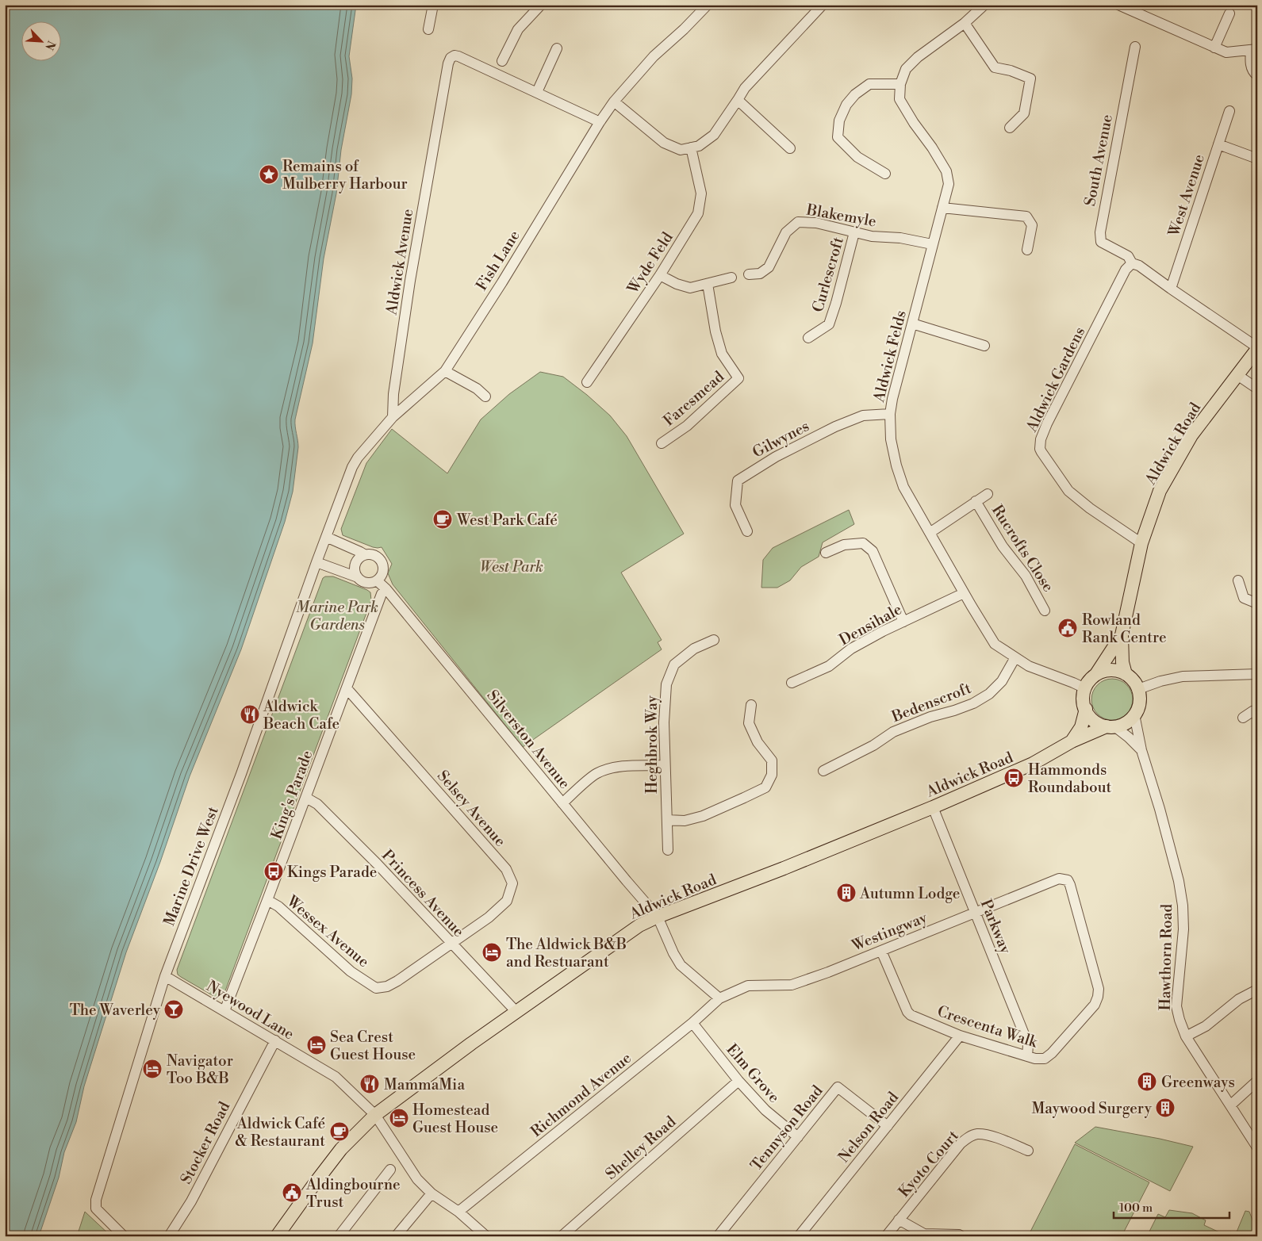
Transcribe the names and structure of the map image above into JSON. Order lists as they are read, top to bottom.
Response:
{
  "streets": {
    "main road": ["Aldwick Road"],
    "street": [
      "South Avenue",
      "West Avenue",
      "Blakemyle",
      "Fish Lane",
      "Aldwick Avenue",
      "Wyde Feld",
      "Curlescroft",
      "Aldwick Felds",
      "Aldwick Gardens",
      "Faresmead",
      "Gilwynes",
      "Rucrofts Close",
      "Densihale",
      "Bedenscroft",
      "Silverston Avenue",
      "Heghbrok Way",
      "King's Parade",
      "Selsey Avenue",
      "Marine Drive West",
      "Princess Avenue",
      "Parkway",
      "Wessex Avenue",
      "Westingway",
      "Hawthorn Road",
      "Nyewood Lane",
      "Crescenta Walk",
      "Elm Grove",
      "Richmond Avenue",
      "Nelson Road",
      "Tennyson Road",
      "Stocker Road",
      "Shelley Road",
      "Kyoto Court"
    ]
  },
  "crossings": [
    ["South Avenue", "Aldwick Gardens"],
    ["Blakemyle", "Curlescroft"],
    ["Blakemyle", "Aldwick Felds"],
    ["Fish Lane", "Aldwick Avenue"],
    ["Fish Lane", "Marine Drive West"],
    ["Aldwick Felds", "Gilwynes"],
    ["Aldwick Felds", "Aldwick Road"],
    ["Aldwick Felds", "Rucrofts Close"],
    ["Aldwick Felds", "Densihale"],
    ["Aldwick Felds", "Bedenscroft"],
    ["Aldwick Felds", "Hawthorn Road"],
    ["Aldwick Gardens", "Aldwick Road"],
    ["Aldwick Road", "Silverston Avenue"],
    ["Aldwick Road", "Princess Avenue"],
    ["Aldwick Road", "Parkway"],
    ["Aldwick Road", "Hawthorn Road"],
    ["Aldwick Road", "Nyewood Lane"],
    ["Silverston Avenue", "King's Parade"],
    ["Silverston Avenue", "Westingway"],
    ["Silverston Avenue", "Richmond Avenue"],
    ["King's Parade", "Selsey Avenue"],
    ["King's Parade", "Princess Avenue"],
    ["King's Parade", "Wessex Avenue"],
    ["King's Parade", "Nyewood Lane"],
    ["Selsey Avenue", "Princess Avenue"],
    ["Selsey Avenue", "Wessex Avenue"],
    ["Marine Drive West", "Nyewood Lane"],
    ["Princess Avenue", "Wessex Avenue"],
    ["Parkway", "Westingway"],
    ["Parkway", "Crescenta Walk"],
    ["Westingway", "Crescenta Walk"],
    ["Westingway", "Richmond Avenue"],
    ["Nyewood Lane", "Richmond Avenue"],
    ["Nyewood Lane", "Stocker Road"],
    ["Crescenta Walk", "Nelson Road"],
    ["Elm Grove", "Richmond Avenue"],
    ["Elm Grove", "Tennyson Road"],
    ["Elm Grove", "Shelley Road"],
    ["Nelson Road", "Tennyson Road"]
  ],
  "parks": ["West Park", "Marine Park Gardens"],
  "places": {
    "place": ["Remains of Mulberry Harbour"],
    "cafe": ["West Park Café", "Aldwick Café & Restaurant"],
    "public building": ["Rowland Rank Centre", "Aldingbourne Trust"],
    "restaurant": ["Aldwick Beach Cafe", "MammaMia"],
    "bus stop": ["Hammonds Roundabout", "Kings Parade"],
    "building": ["Autumn Lodge", "Greenways", "Maywood Surgery"],
    "hotel": [
      "The Aldwick B&B and Restuarant",
      "Sea Crest Guest House",
      "Navigator Too B&B",
      "Homestead Guest House"
    ],
    "bar": ["The Waverley"]
  },
  "scale_bar": "100 m",
  "north": "bottom right"
}
